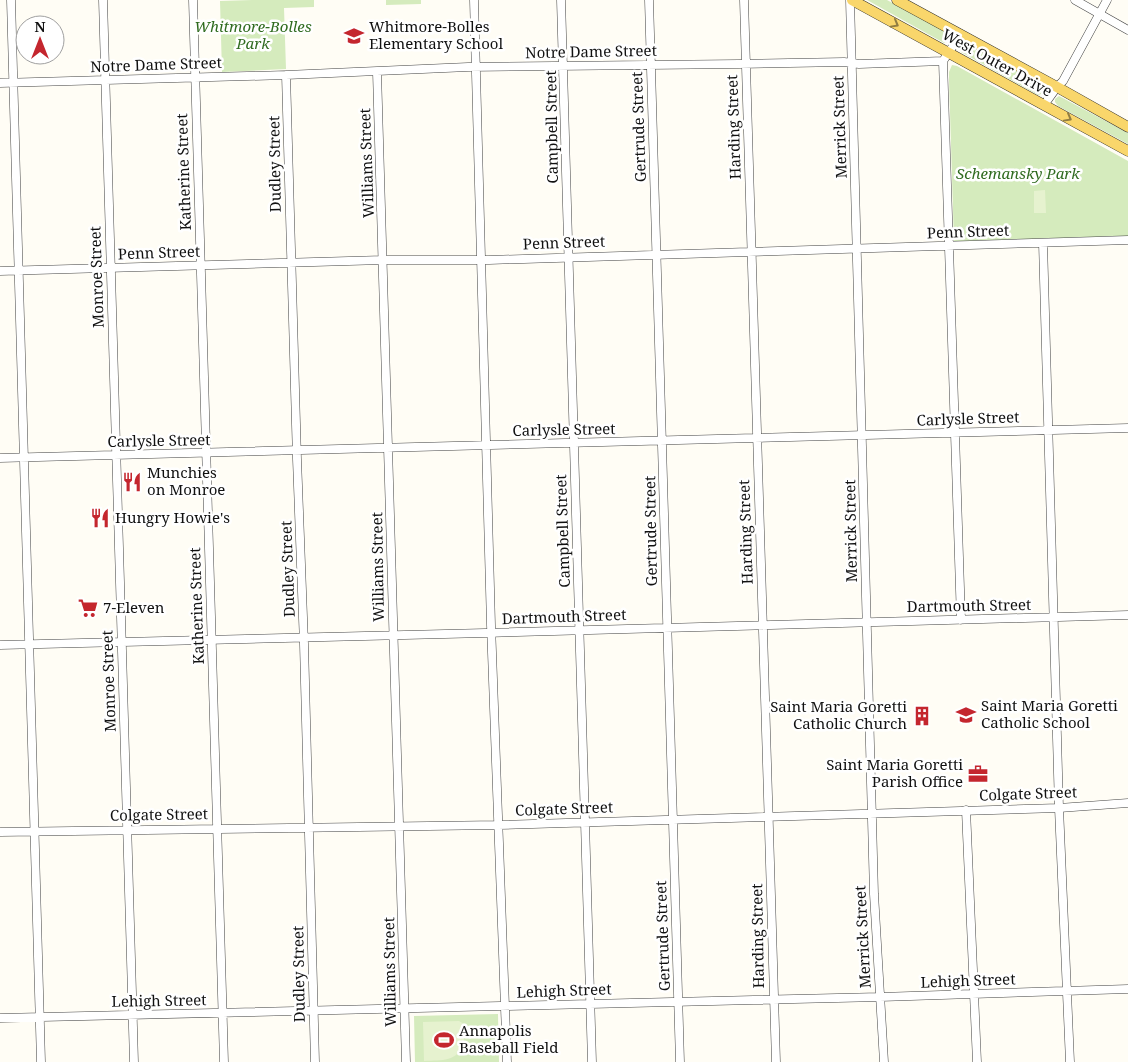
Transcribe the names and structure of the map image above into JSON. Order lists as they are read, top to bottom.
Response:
{
  "streets": {
    "main road": ["West Outer Drive"],
    "street": [
      "Notre Dame Street",
      "Campbell Street",
      "Gertrude Street",
      "Harding Street",
      "Merrick Street",
      "Williams Street",
      "Dudley Street",
      "Katherine Street",
      "Penn Street",
      "Monroe Street",
      "Carlysle Street",
      "Dartmouth Street",
      "Colgate Street",
      "Lehigh Street"
    ]
  },
  "crossings": [
    ["Notre Dame Street", "West Outer Drive"],
    ["Notre Dame Street", "Campbell Street"],
    ["Notre Dame Street", "Gertrude Street"],
    ["Notre Dame Street", "Harding Street"],
    ["Notre Dame Street", "Merrick Street"],
    ["Notre Dame Street", "Williams Street"],
    ["Notre Dame Street", "Dudley Street"],
    ["Notre Dame Street", "Katherine Street"],
    ["Notre Dame Street", "Monroe Street"],
    ["West Outer Drive", "Merrick Street"],
    ["Campbell Street", "Penn Street"],
    ["Campbell Street", "Carlysle Street"],
    ["Campbell Street", "Dartmouth Street"],
    ["Campbell Street", "Colgate Street"],
    ["Campbell Street", "Lehigh Street"],
    ["Gertrude Street", "Penn Street"],
    ["Gertrude Street", "Carlysle Street"],
    ["Gertrude Street", "Dartmouth Street"],
    ["Gertrude Street", "Colgate Street"],
    ["Gertrude Street", "Lehigh Street"],
    ["Harding Street", "Penn Street"],
    ["Harding Street", "Carlysle Street"],
    ["Harding Street", "Dartmouth Street"],
    ["Harding Street", "Colgate Street"],
    ["Harding Street", "Lehigh Street"],
    ["Merrick Street", "Penn Street"],
    ["Merrick Street", "Carlysle Street"],
    ["Merrick Street", "Dartmouth Street"],
    ["Merrick Street", "Colgate Street"],
    ["Merrick Street", "Lehigh Street"],
    ["Williams Street", "Penn Street"],
    ["Williams Street", "Carlysle Street"],
    ["Williams Street", "Dartmouth Street"],
    ["Williams Street", "Colgate Street"],
    ["Williams Street", "Lehigh Street"],
    ["Dudley Street", "Penn Street"],
    ["Dudley Street", "Carlysle Street"],
    ["Dudley Street", "Dartmouth Street"],
    ["Dudley Street", "Colgate Street"],
    ["Dudley Street", "Lehigh Street"],
    ["Katherine Street", "Penn Street"],
    ["Katherine Street", "Carlysle Street"],
    ["Katherine Street", "Dartmouth Street"],
    ["Katherine Street", "Colgate Street"],
    ["Katherine Street", "Lehigh Street"],
    ["Penn Street", "Monroe Street"],
    ["Monroe Street", "Carlysle Street"],
    ["Monroe Street", "Dartmouth Street"],
    ["Monroe Street", "Colgate Street"],
    ["Monroe Street", "Lehigh Street"]
  ],
  "parks": ["Whitmore-Bolles Park", "Schemansky Park"],
  "places": {
    "school or university": ["Whitmore-Bolles Elementary School", "Saint Maria Goretti Catholic School"],
    "restaurant": ["Munchies on Monroe", "Hungry Howie's"],
    "supermarket": ["7-Eleven"],
    "building": ["Saint Maria Goretti Catholic Church"],
    "office": ["Saint Maria Goretti Parish Office"],
    "sports": ["Annapolis Baseball Field"]
  },
  "north": "top"
}
